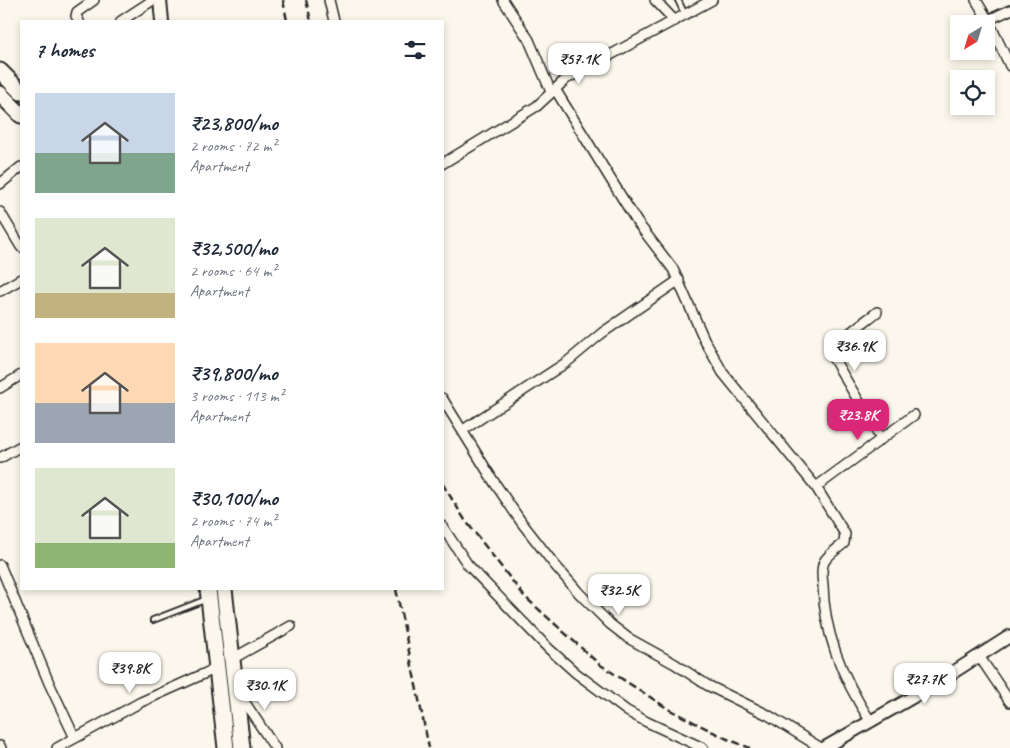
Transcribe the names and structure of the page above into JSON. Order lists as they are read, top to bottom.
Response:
{
  "north": "bottom left",
  "page": {
    "heading": "7 homes",
    "price": [
      "₹57.1K",
      "₹36.9K",
      "₹23.8K",
      "₹32.5K",
      "₹39.8K",
      "₹27.7K",
      "₹30.1K"
    ],
    "list": [
      {
        "name": "₹23,800/mo",
        "note": "2 rooms · 72 m² · Apartment"
      },
      {
        "name": "₹32,500/mo",
        "note": "2 rooms · 64 m² · Apartment"
      },
      {
        "name": "₹39,800/mo",
        "note": "3 rooms · 113 m² · Apartment"
      },
      {
        "name": "₹30,100/mo",
        "note": "2 rooms · 74 m² · Apartment"
      }
    ]
  }
}
